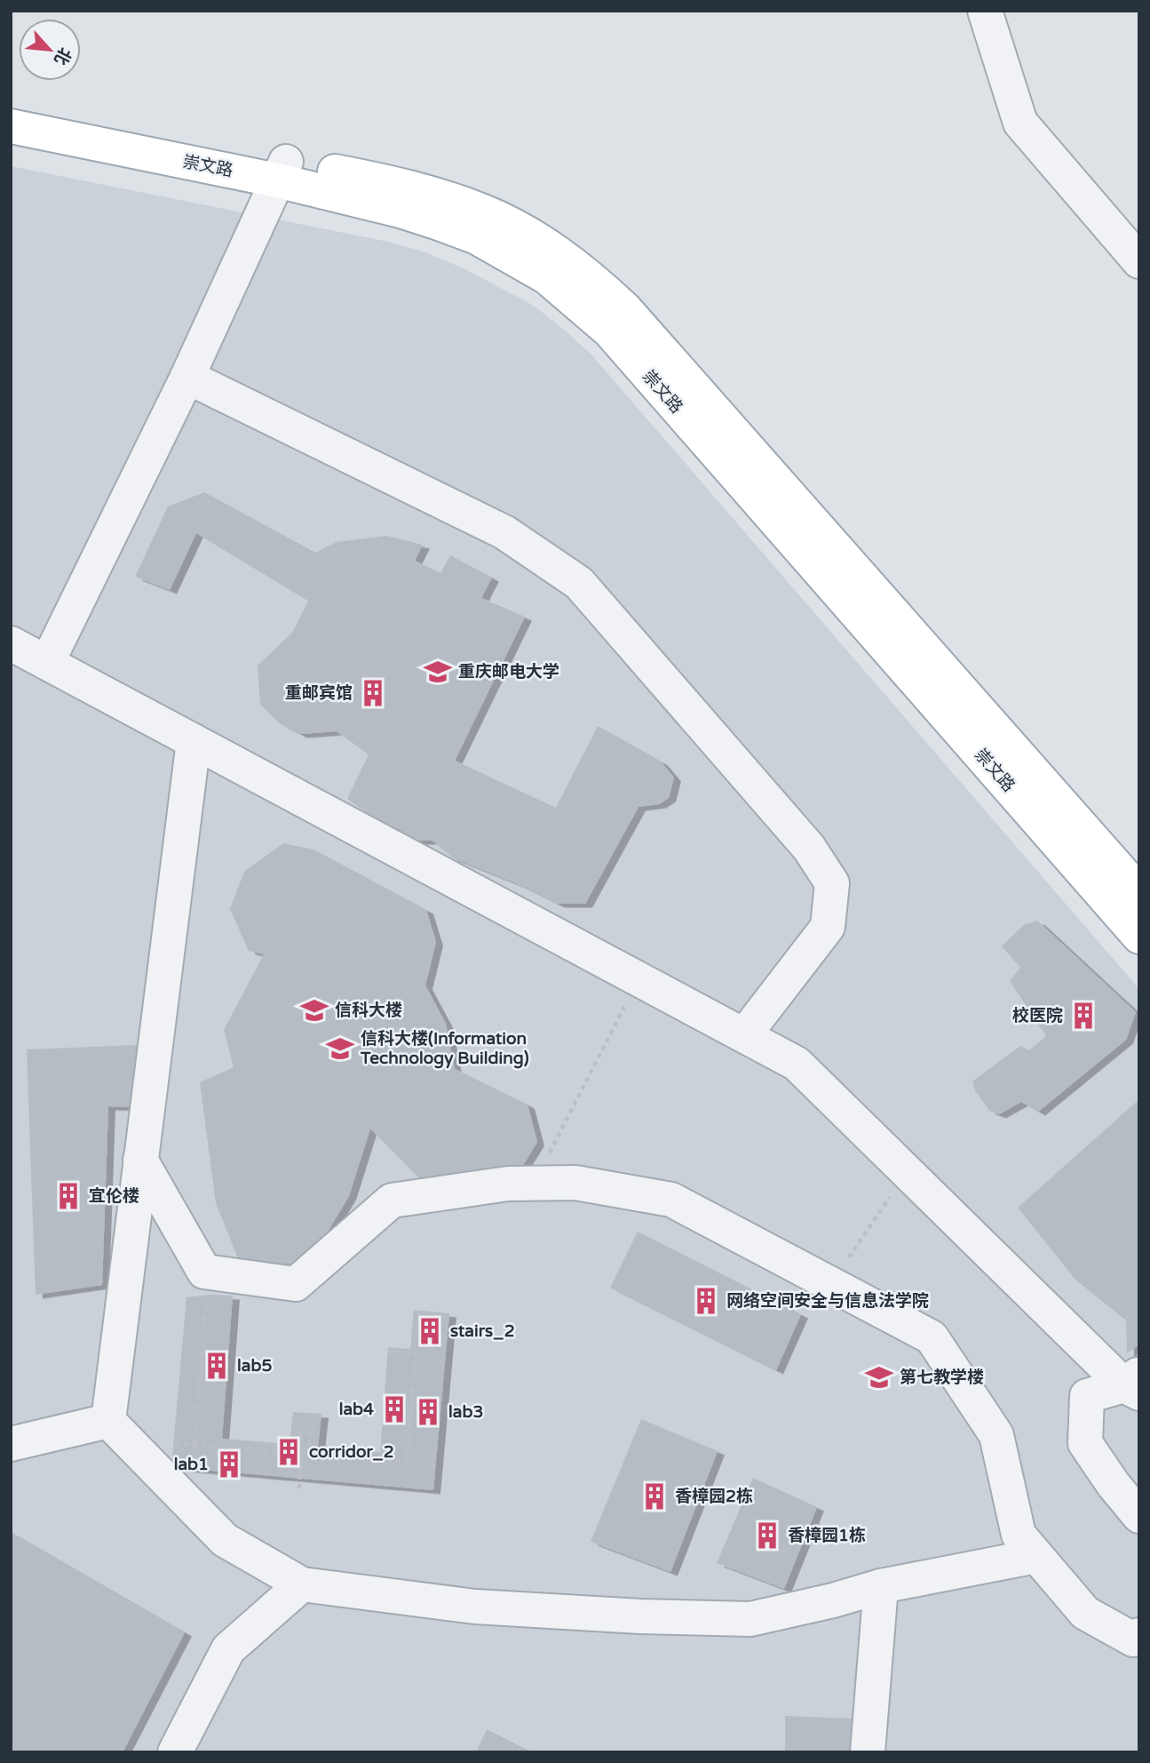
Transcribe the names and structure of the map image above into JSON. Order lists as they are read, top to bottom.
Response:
{
  "streets": {
    "main road": ["崇文路"]
  },
  "places": {
    "school or university": [
      "重庆邮电大学",
      "信科大楼",
      "信科大楼(Information Technology Building)",
      "第七教学楼"
    ],
    "building": [
      "重邮宾馆",
      "校医院",
      "宜伦楼",
      "网络空间安全与信息法学院",
      "stairs_2",
      "lab5",
      "lab4",
      "lab3",
      "corridor_2",
      "lab1",
      "香樟园2栋",
      "香樟园1栋"
    ]
  },
  "north": "bottom right"
}
